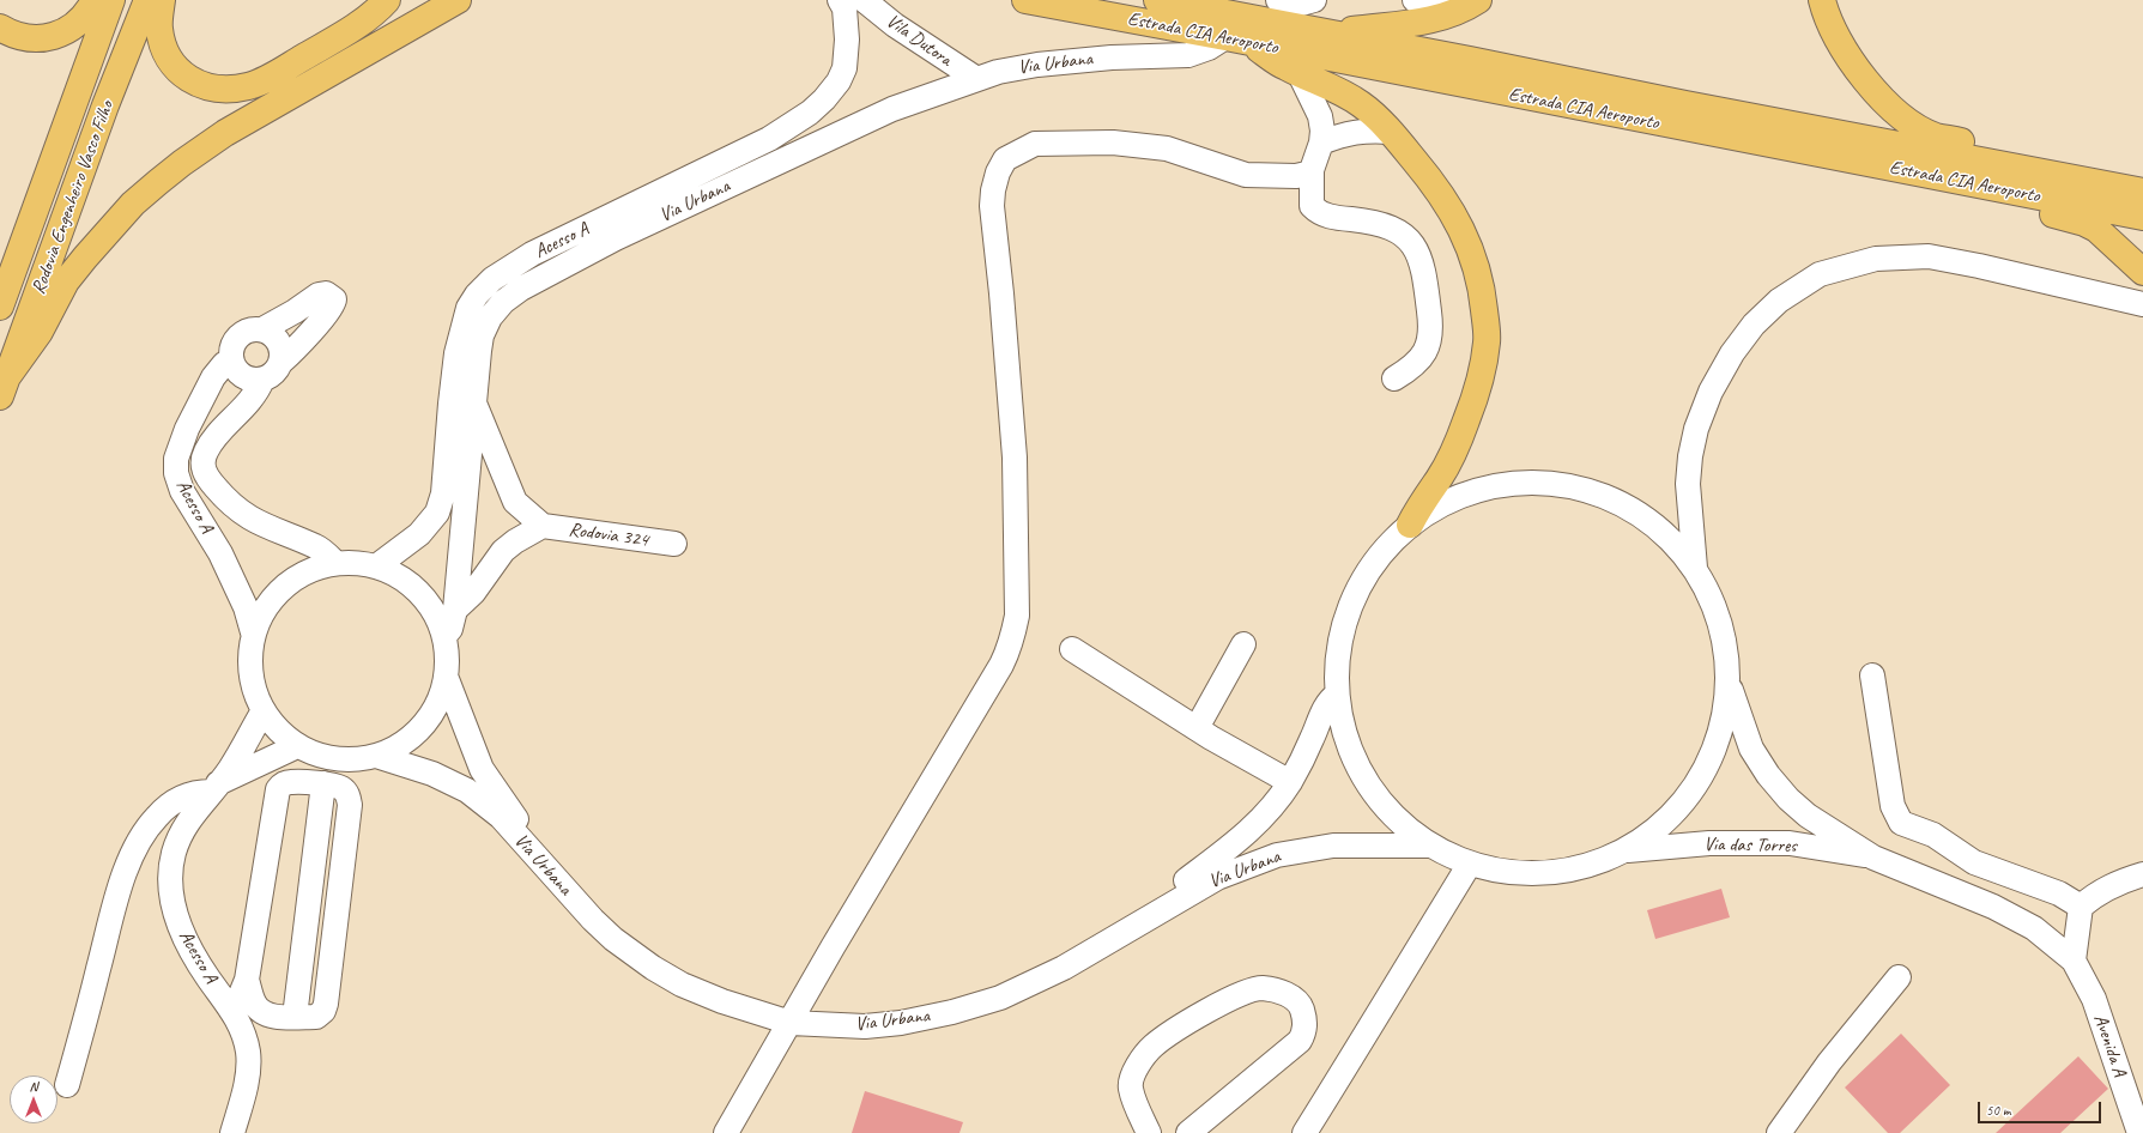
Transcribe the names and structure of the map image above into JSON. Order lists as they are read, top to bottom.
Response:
{
  "streets": {
    "highway": ["Estrada CIA Aeroporto", "Rodovia Engenheiro Vasco Filho"],
    "street": [
      "Vila Dutora",
      "Via Urbana",
      "Acesso A",
      "Rodovia 324",
      "Via das Torres",
      "Avenida A"
    ]
  },
  "crossings": [
    ["Estrada CIA Aeroporto", "Via Urbana"],
    ["Vila Dutora", "Via Urbana"],
    ["Via das Torres", "Avenida A"]
  ],
  "scale_bar": "50 m",
  "north": "top"
}
